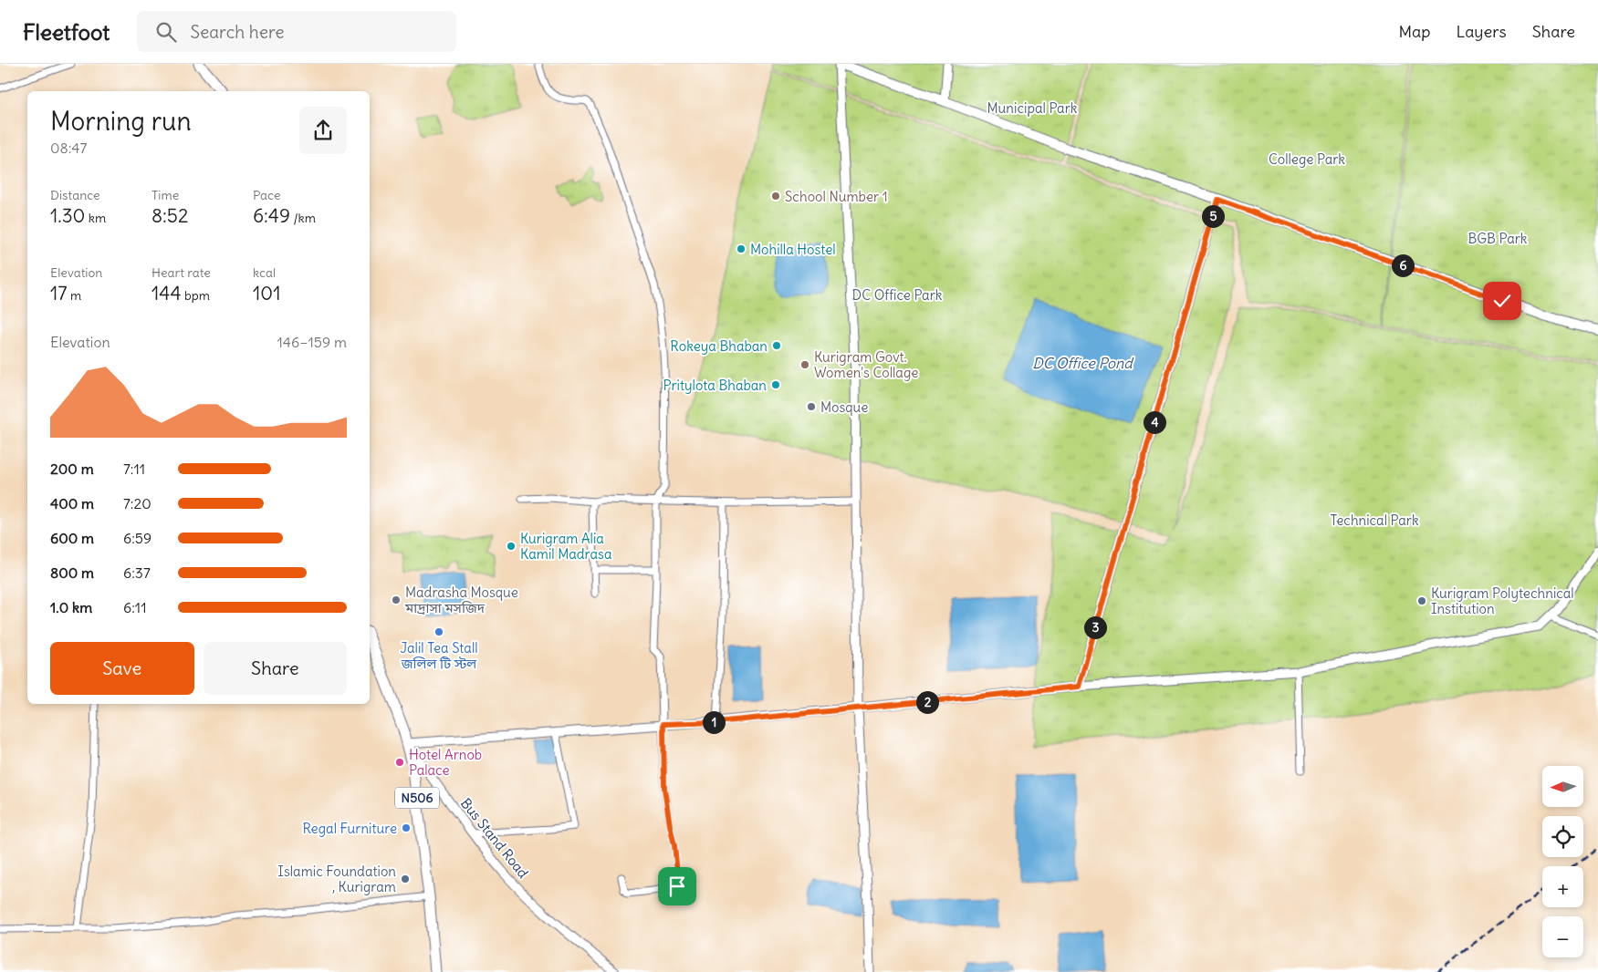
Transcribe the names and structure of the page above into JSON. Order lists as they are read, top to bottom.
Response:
{
  "streets": {
    "highway": ["N506"],
    "street": ["Bus Stand Road"]
  },
  "crossings": [
    ["N506", "Bus Stand Road"]
  ],
  "water": ["DC Office Pond"],
  "parks": [
    "Municipal Park",
    "College Park",
    "BGB Park",
    "DC Office Park",
    "Technical Park"
  ],
  "places": [
    "School Number 1",
    "Mohilla Hostel",
    "Rokeya Bhaban",
    "Kurigram Govt. Women's Collage",
    "Pritylota Bhaban",
    "Mosque",
    "Kurigram Alia Kamil Madrasa",
    "Madrasha Mosque মাদ্রাসা মসজিদ",
    "Kurigram Polytechnical Institution",
    "Jalil Tea Stall জলিল টি স্টল",
    "Hotel Arnob Palace",
    "Regal Furniture",
    "Islamic Foundation , Kurigram"
  ],
  "north": "left",
  "page": {
    "header": "Fleetfoot",
    "search": "Search here",
    "nav": ["Map", "Layers", "Share"],
    "heading": ["Morning run", "08:47"],
    "stats": [
      ["Distance", "1.30 km"],
      ["Time", "8:52"],
      ["Pace", "6:49 /km"],
      ["Elevation", "17 m"],
      ["Heart rate", "144 bpm"],
      ["kcal", "101"]
    ],
    "pins": [
      "5",
      "6",
      "4",
      "3",
      "2",
      "1"
    ],
    "chart": ["Elevation", "146–159 m"],
    "list": [
      {
        "name": "200 m",
        "note": "7:11"
      },
      {
        "name": "400 m",
        "note": "7:20"
      },
      {
        "name": "600 m",
        "note": "6:59"
      },
      {
        "name": "800 m",
        "note": "6:37"
      },
      {
        "name": "1.0 km",
        "note": "6:11"
      }
    ],
    "buttons": ["Save", "Share"],
    "map_buttons": ["+", "−"]
  }
}
